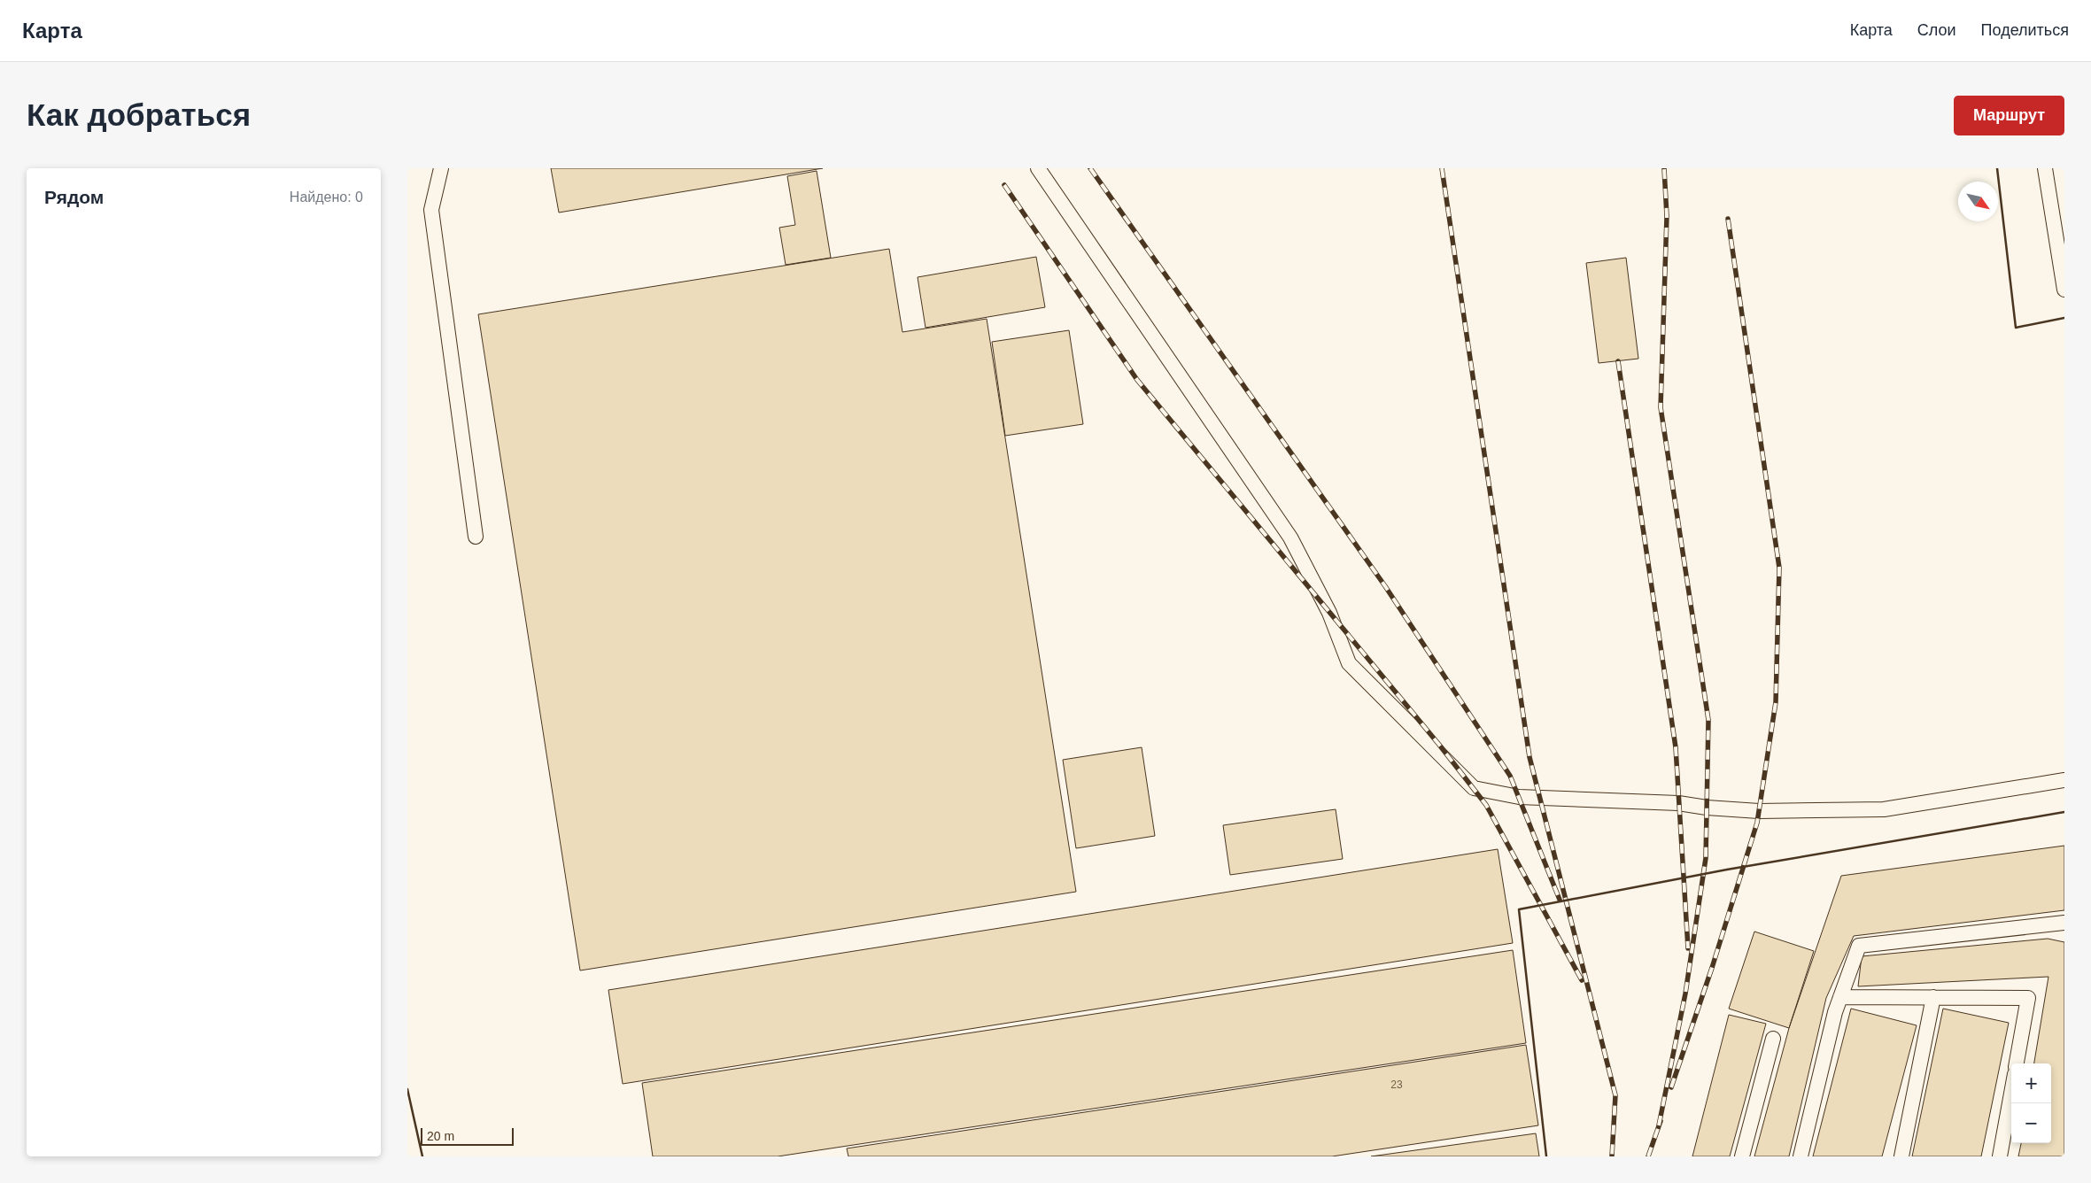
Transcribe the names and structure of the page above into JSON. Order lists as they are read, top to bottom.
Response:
{
  "house_numbers": ["23"],
  "scale_bar": "20 m",
  "north": "bottom right",
  "page": {
    "header": "Карта",
    "nav": ["Карта", "Слои", "Поделиться"],
    "buttons": "Маршрут",
    "title": "Как добраться",
    "heading": ["Рядом", "Найдено: 0"],
    "map_buttons": ["+", "−"],
    "scale": "20 m"
  }
}
